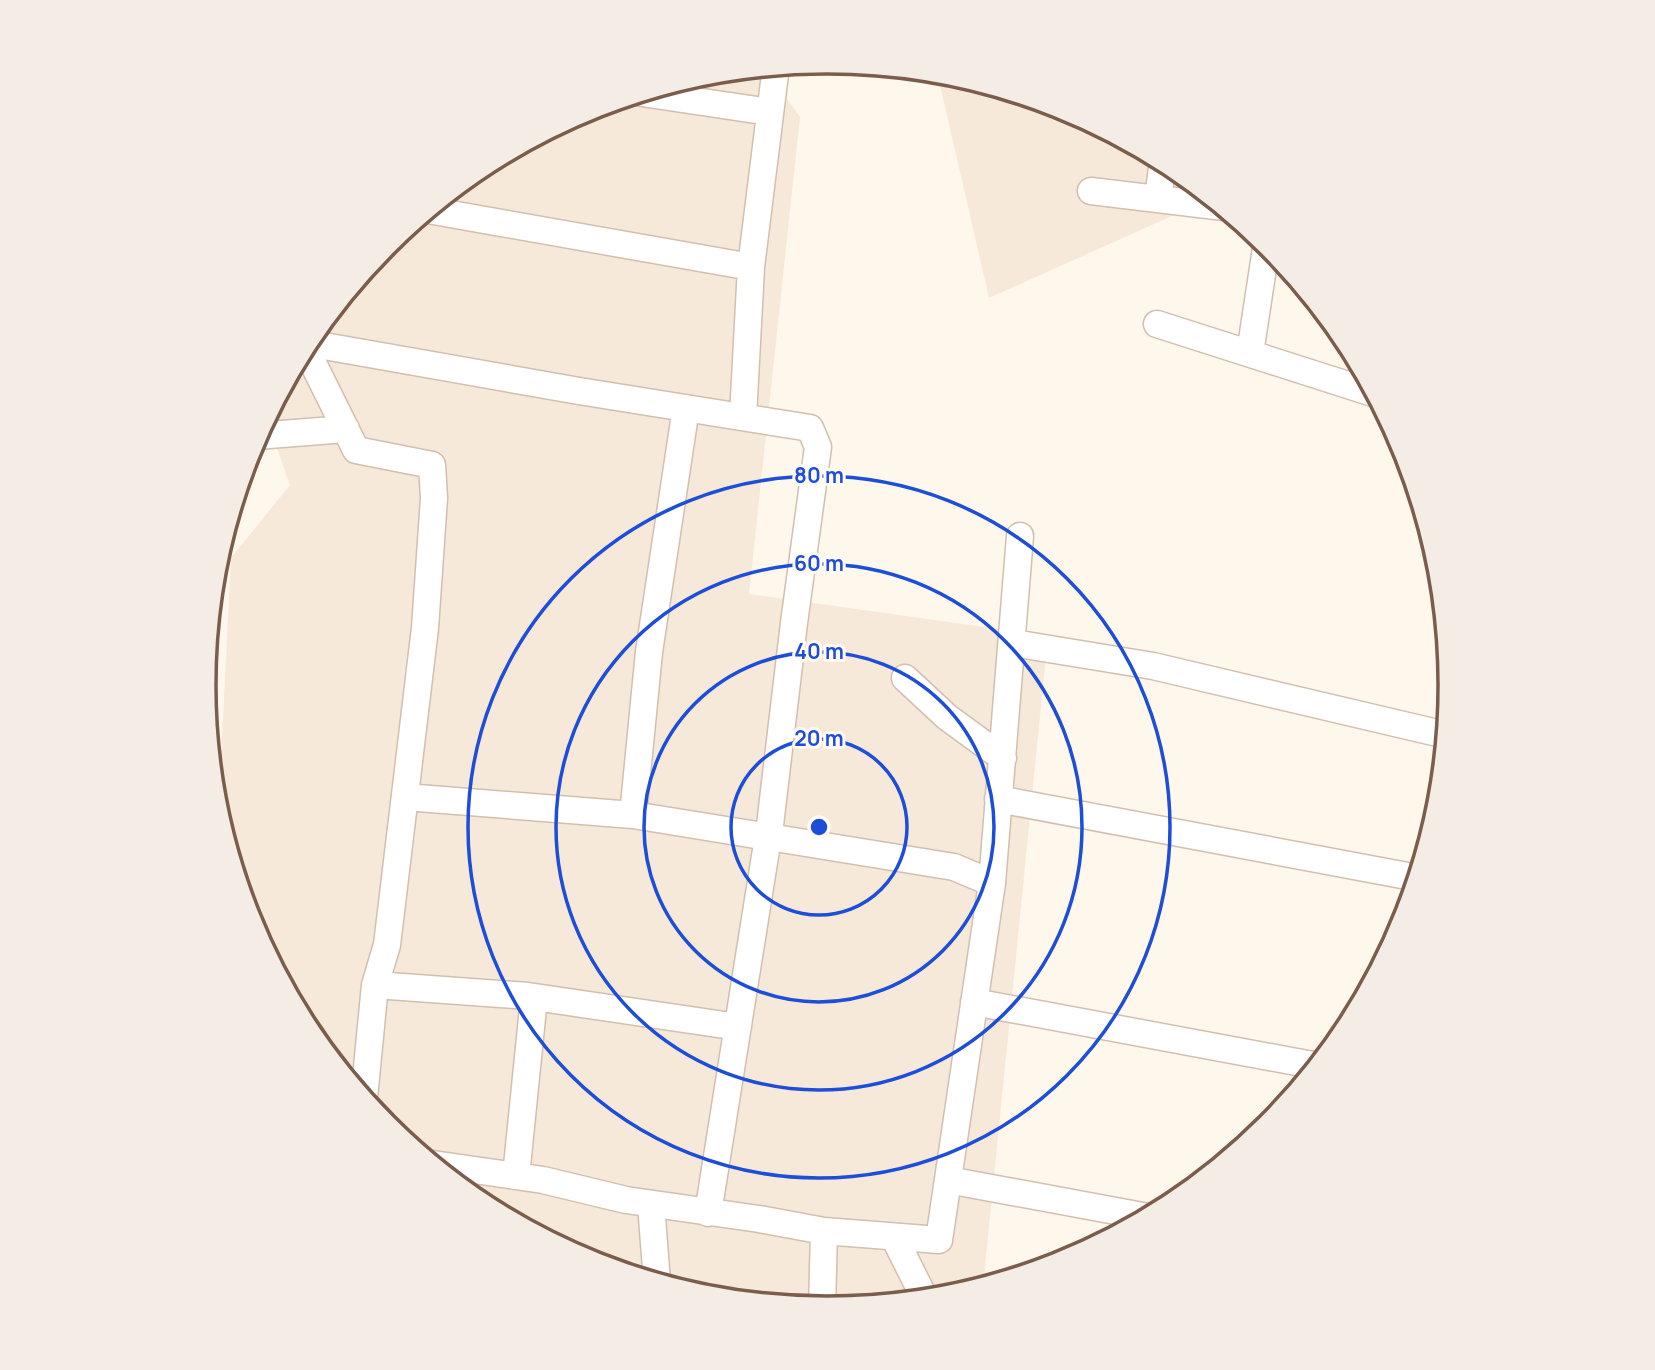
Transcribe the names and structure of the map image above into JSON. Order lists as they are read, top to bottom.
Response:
{
  "rings": [
    "80 m",
    "60 m",
    "40 m",
    "20 m"
  ]
}
